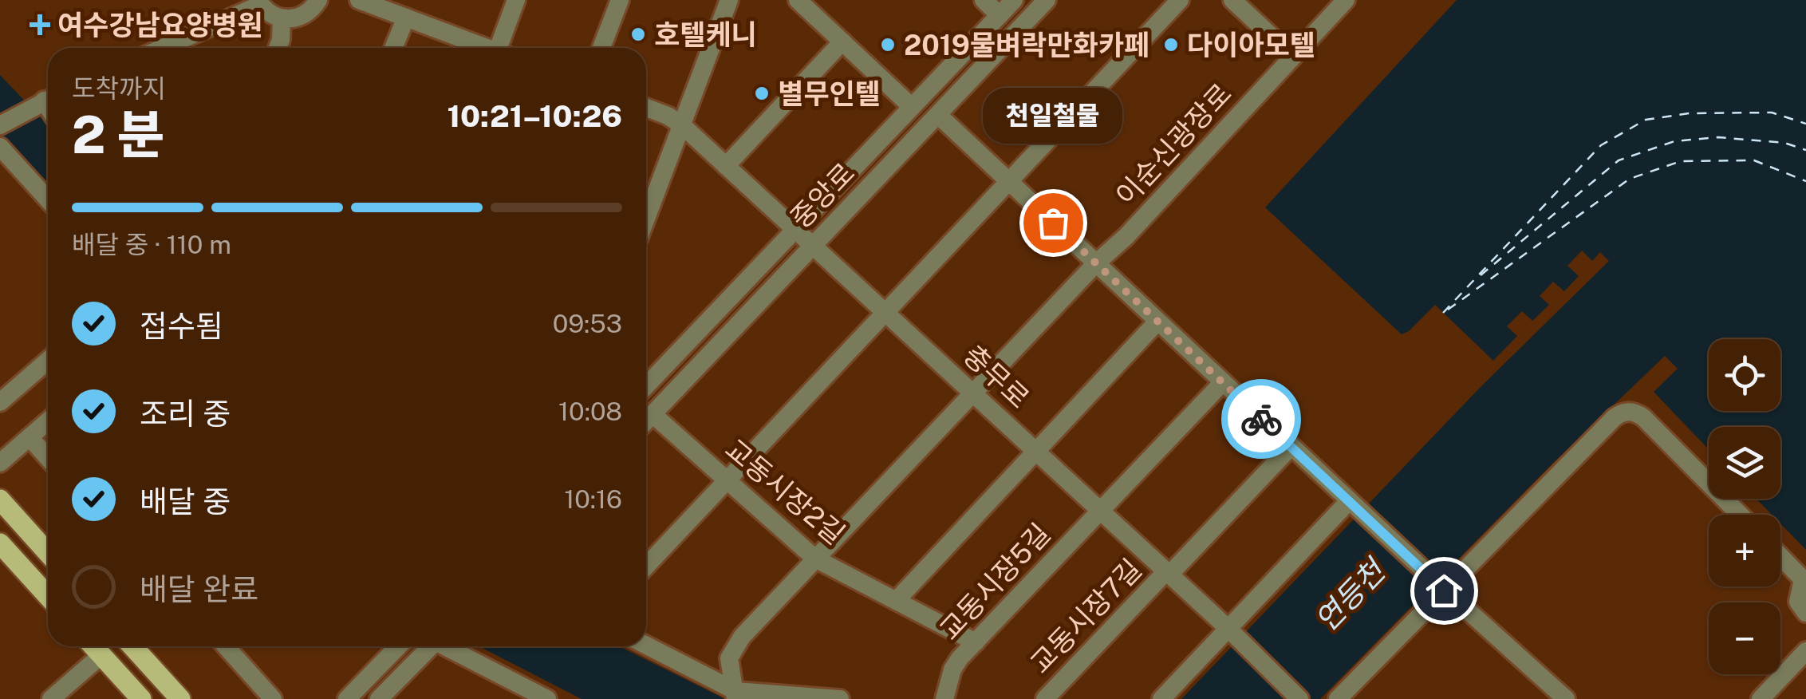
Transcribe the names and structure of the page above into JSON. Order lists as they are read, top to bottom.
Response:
{
  "streets": {
    "street": [
      "이순신광장로",
      "중앙로",
      "충무로",
      "교동시장2길",
      "교동시장5길",
      "교동시장7길"
    ]
  },
  "crossings": [
    ["이순신광장로", "충무로"],
    ["이순신광장로", "교동시장2길"],
    ["중앙로", "충무로"],
    ["중앙로", "교동시장2길"],
    ["충무로", "교동시장5길"],
    ["충무로", "교동시장7길"],
    ["교동시장2길", "교동시장5길"]
  ],
  "water": ["연등천"],
  "places": {
    "health": ["여수강남요양병원"],
    "other": [
      "호텔케니",
      "2019물벼락만화카페",
      "다이아모텔",
      "별무인텔",
      "천일철물"
    ]
  },
  "page": {
    "heading": ["2 분", "도착까지", "10:21–10:26"],
    "bubble": "천일철물",
    "bar": "배달 중 · 110 m",
    "list": [
      ["접수됨", "09:53"],
      ["조리 중", "10:08"],
      ["배달 중", "10:16"],
      "배달 완료"
    ],
    "map_buttons": ["+", "−"]
  }
}
